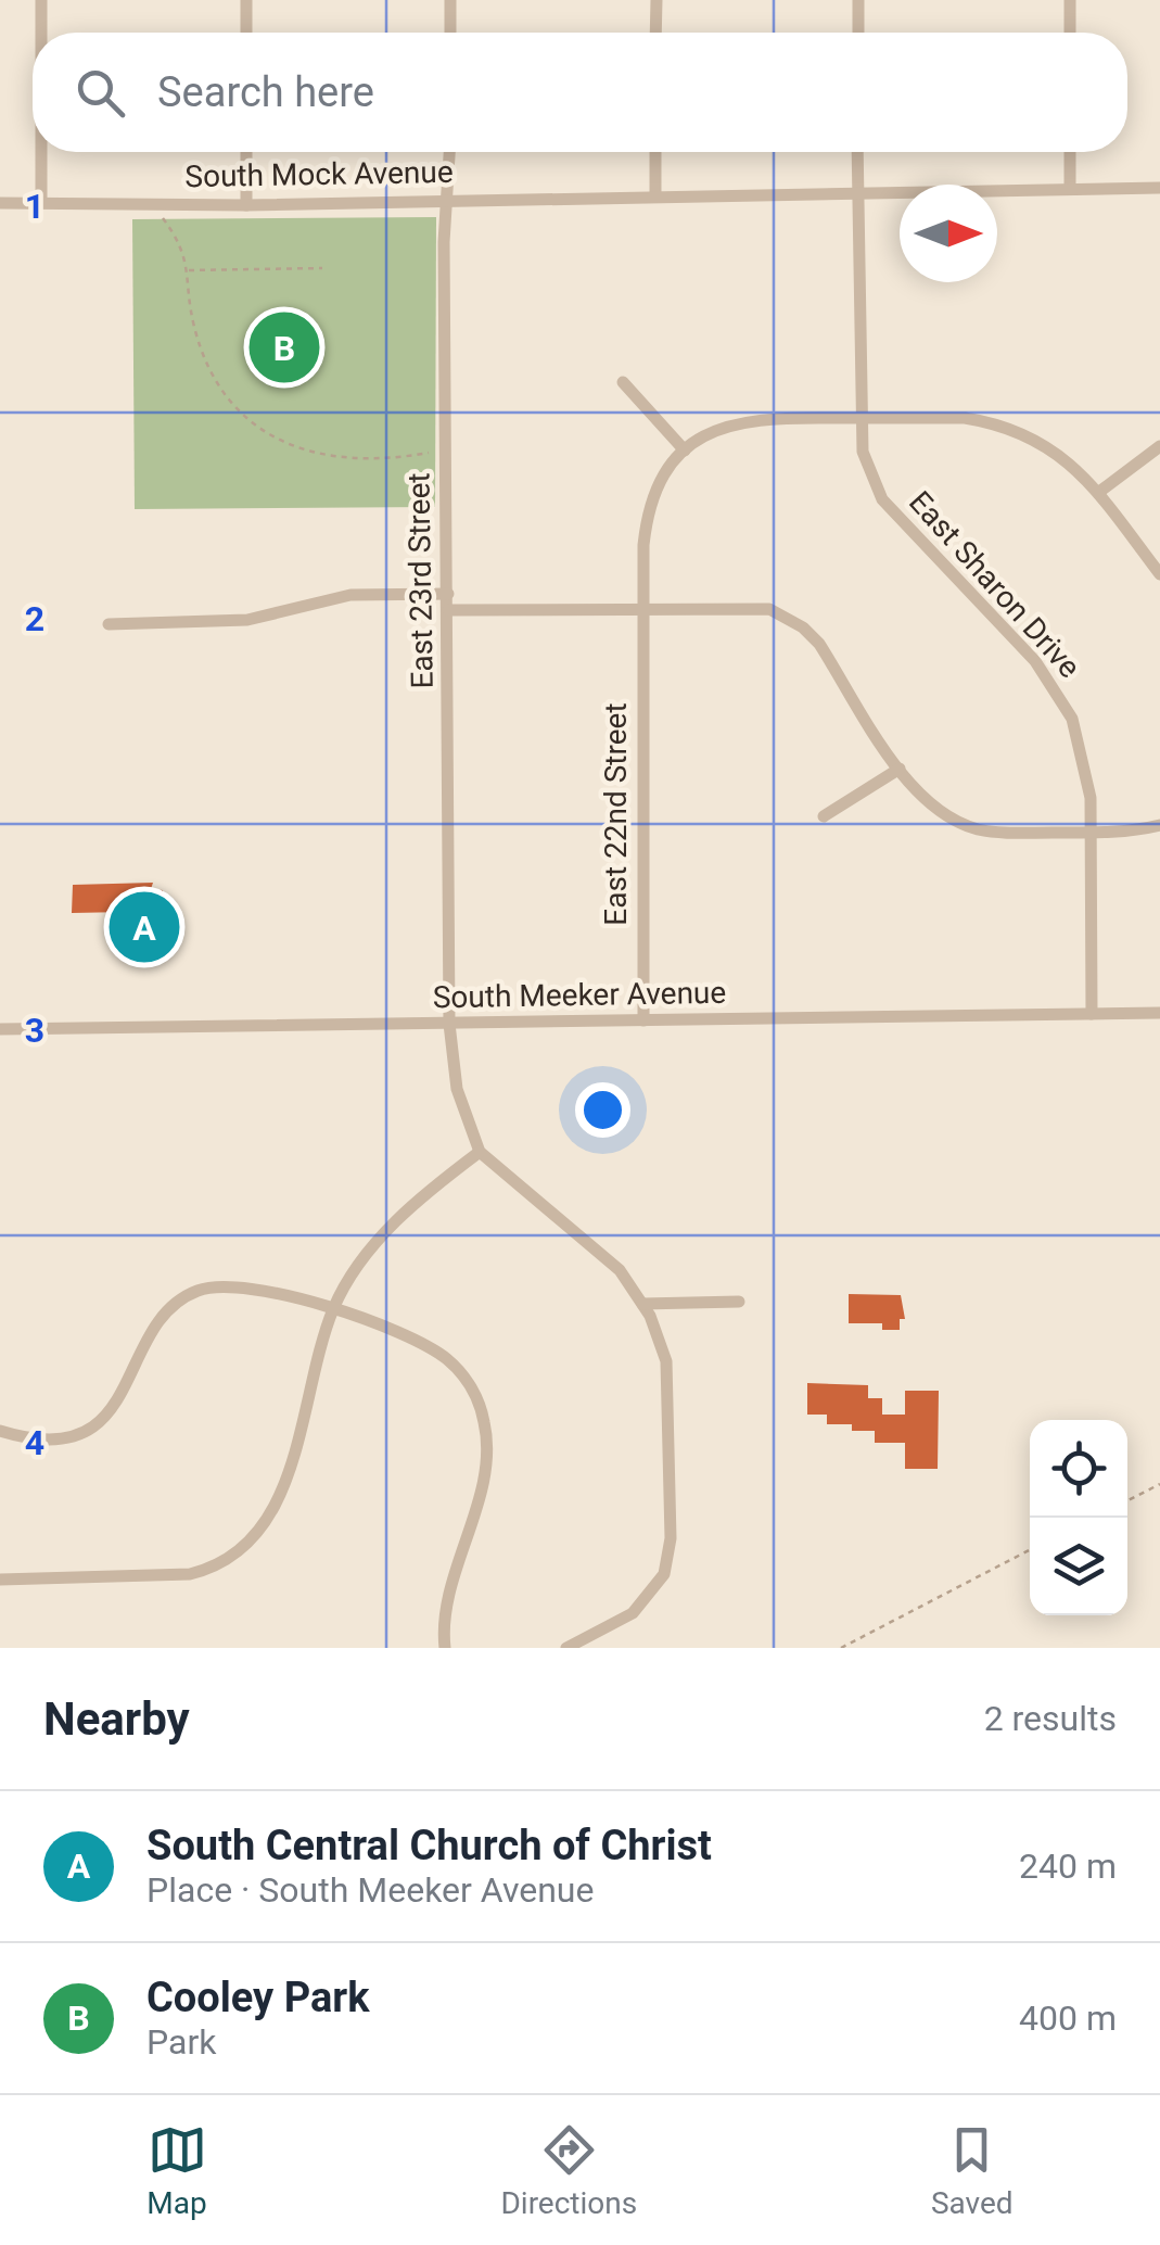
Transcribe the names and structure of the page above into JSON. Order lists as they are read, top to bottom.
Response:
{
  "streets": {
    "street": [
      "South Mock Avenue",
      "East 23rd Street",
      "East Sharon Drive",
      "East 22nd Street",
      "South Meeker Avenue"
    ]
  },
  "crossings": [
    ["South Mock Avenue", "East 23rd Street"],
    ["South Mock Avenue", "East Sharon Drive"],
    ["East 23rd Street", "South Meeker Avenue"],
    ["East Sharon Drive", "South Meeker Avenue"],
    ["East 22nd Street", "South Meeker Avenue"]
  ],
  "north": "right",
  "page": {
    "search": "Search here",
    "pins": ["B", "A"],
    "heading": ["Nearby", "2 results"],
    "list": [
      {
        "mark": "A",
        "name": "South Central Church of Christ",
        "note": "Place · South Meeker Avenue",
        "value": "240 m"
      },
      {
        "mark": "B",
        "name": "Cooley Park",
        "note": "Park",
        "value": "400 m"
      }
    ],
    "nav": ["Map", "Directions", "Saved"]
  },
  "grid": {
    "rows": [
      "1",
      "2",
      "3",
      "4"
    ]
  }
}
